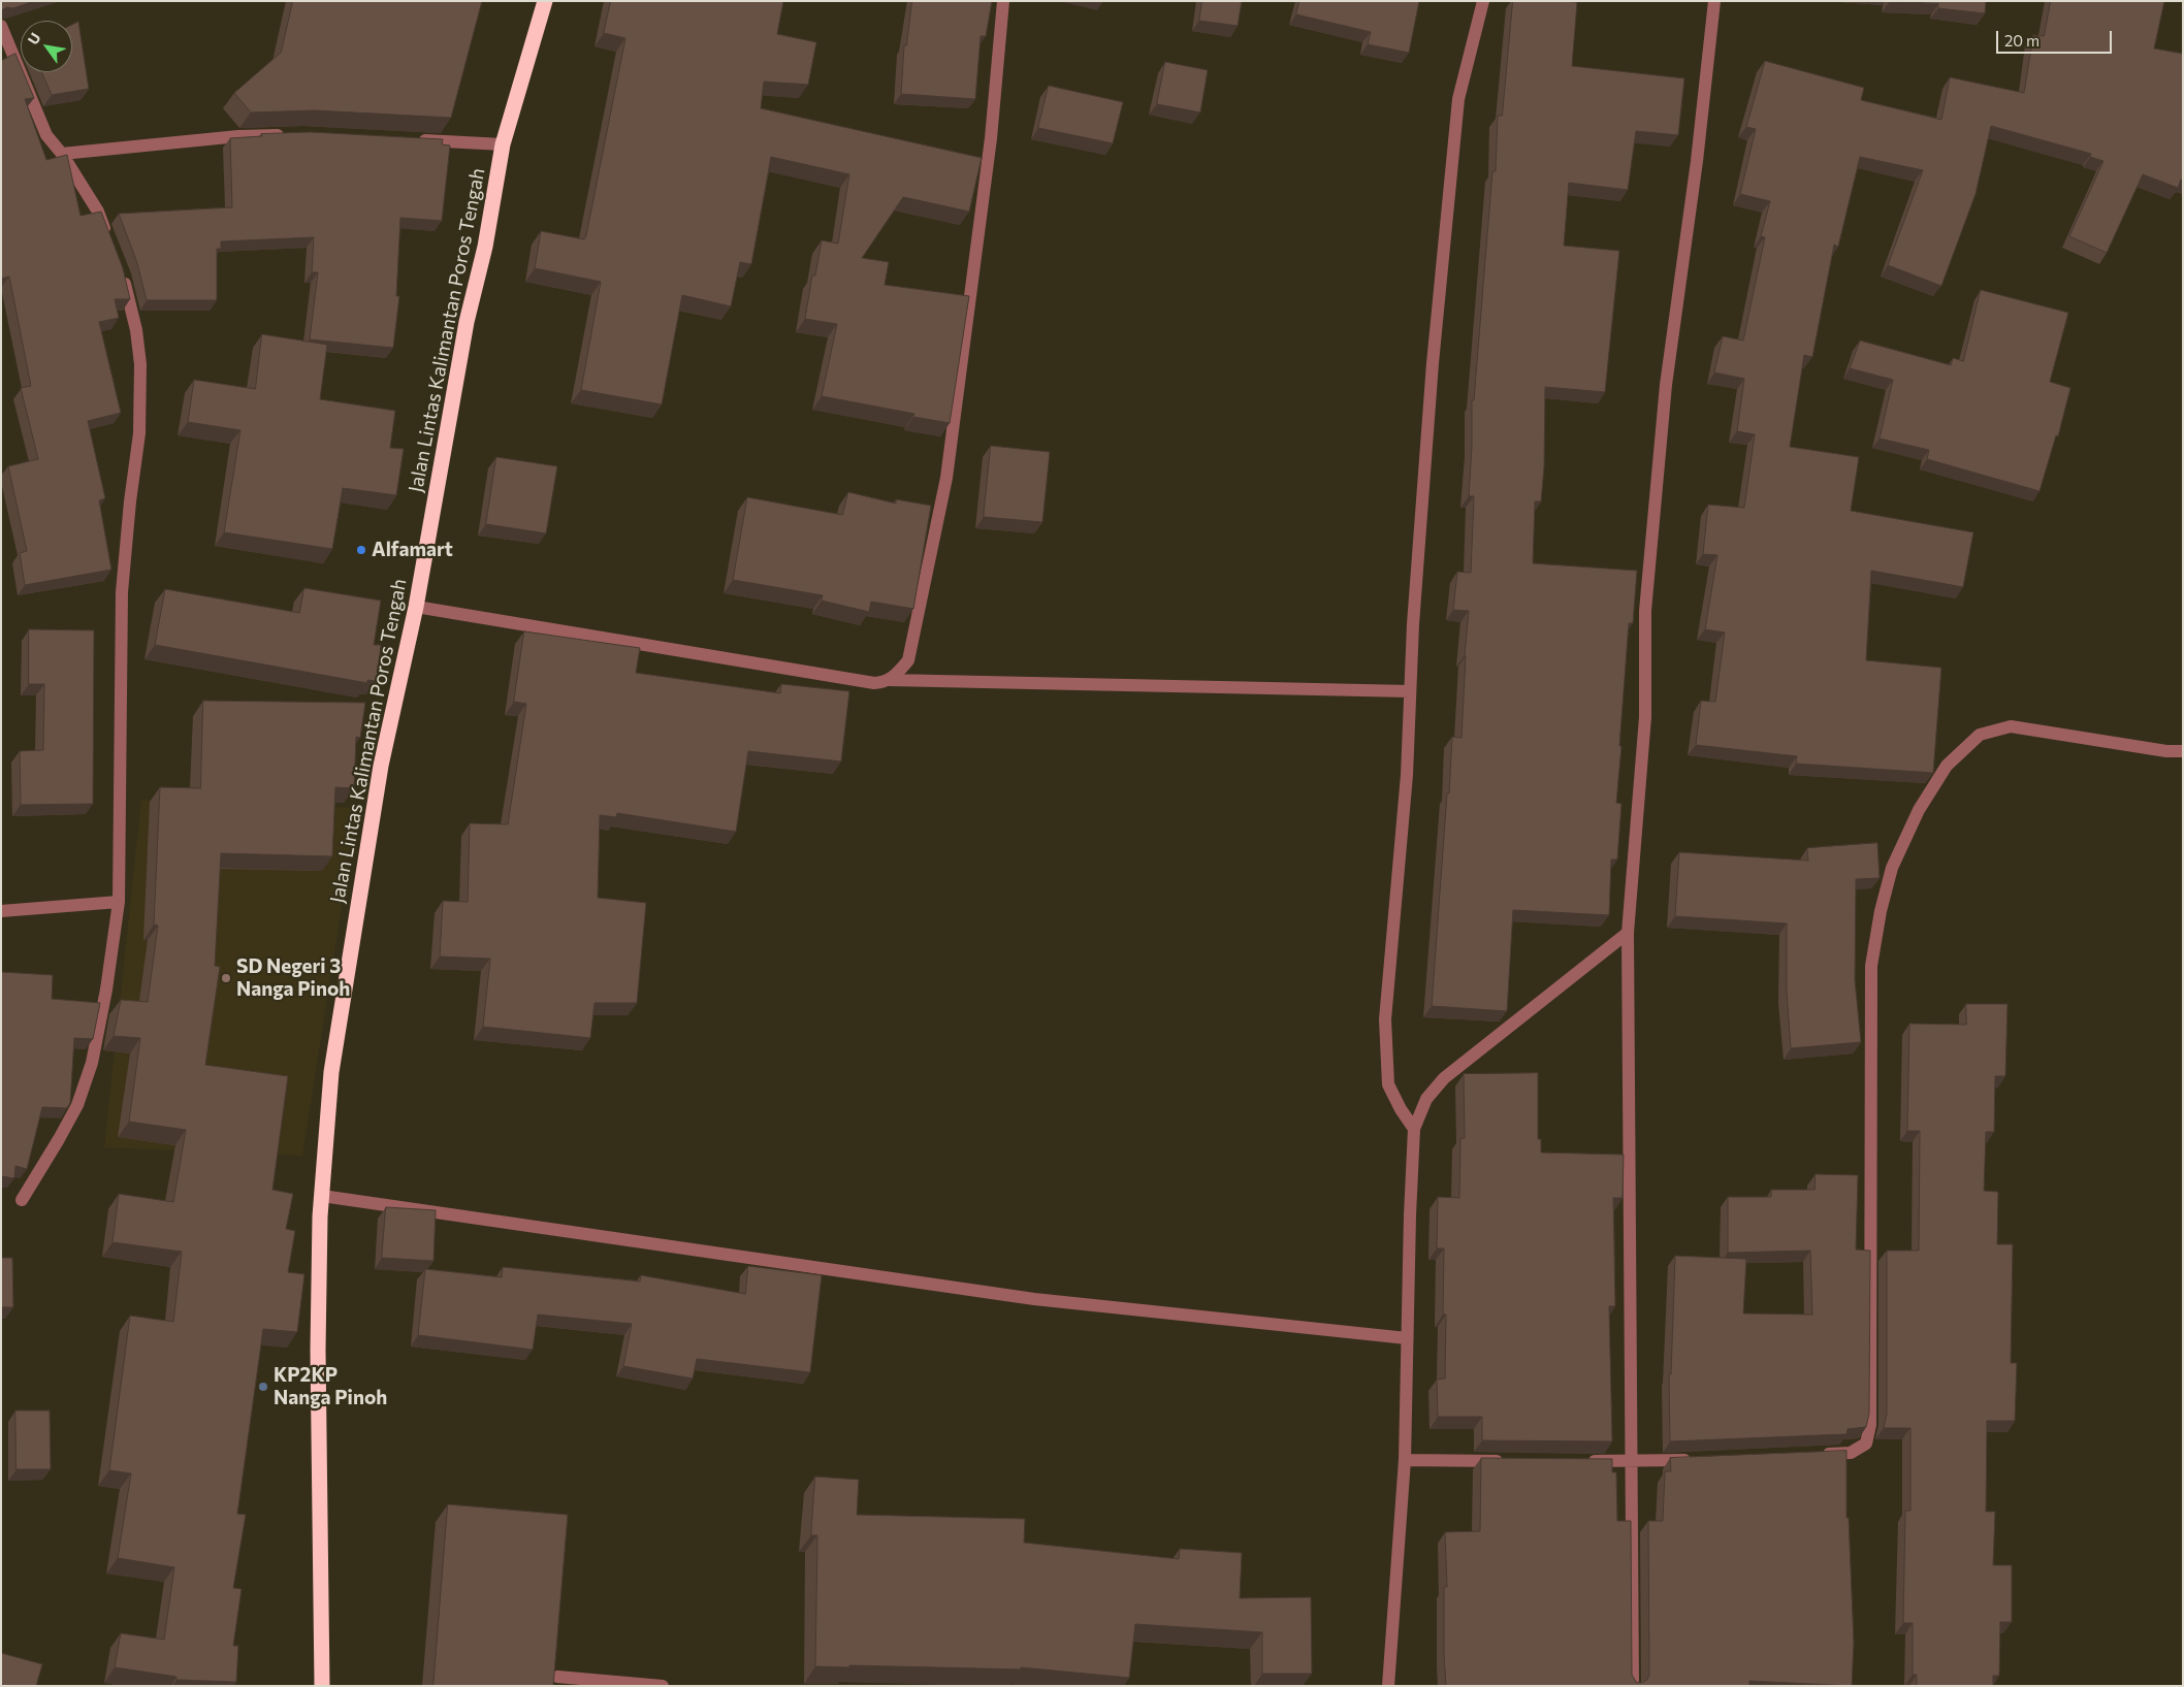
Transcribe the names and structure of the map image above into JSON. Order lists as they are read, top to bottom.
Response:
{
  "streets": {
    "highway": ["Jalan Lintas Kalimantan Poros Tengah"]
  },
  "places": ["Alfamart", "SD Negeri 3 Nanga Pinoh", "KP2KP Nanga Pinoh"],
  "scale_bar": "20 m",
  "north": "top left"
}
